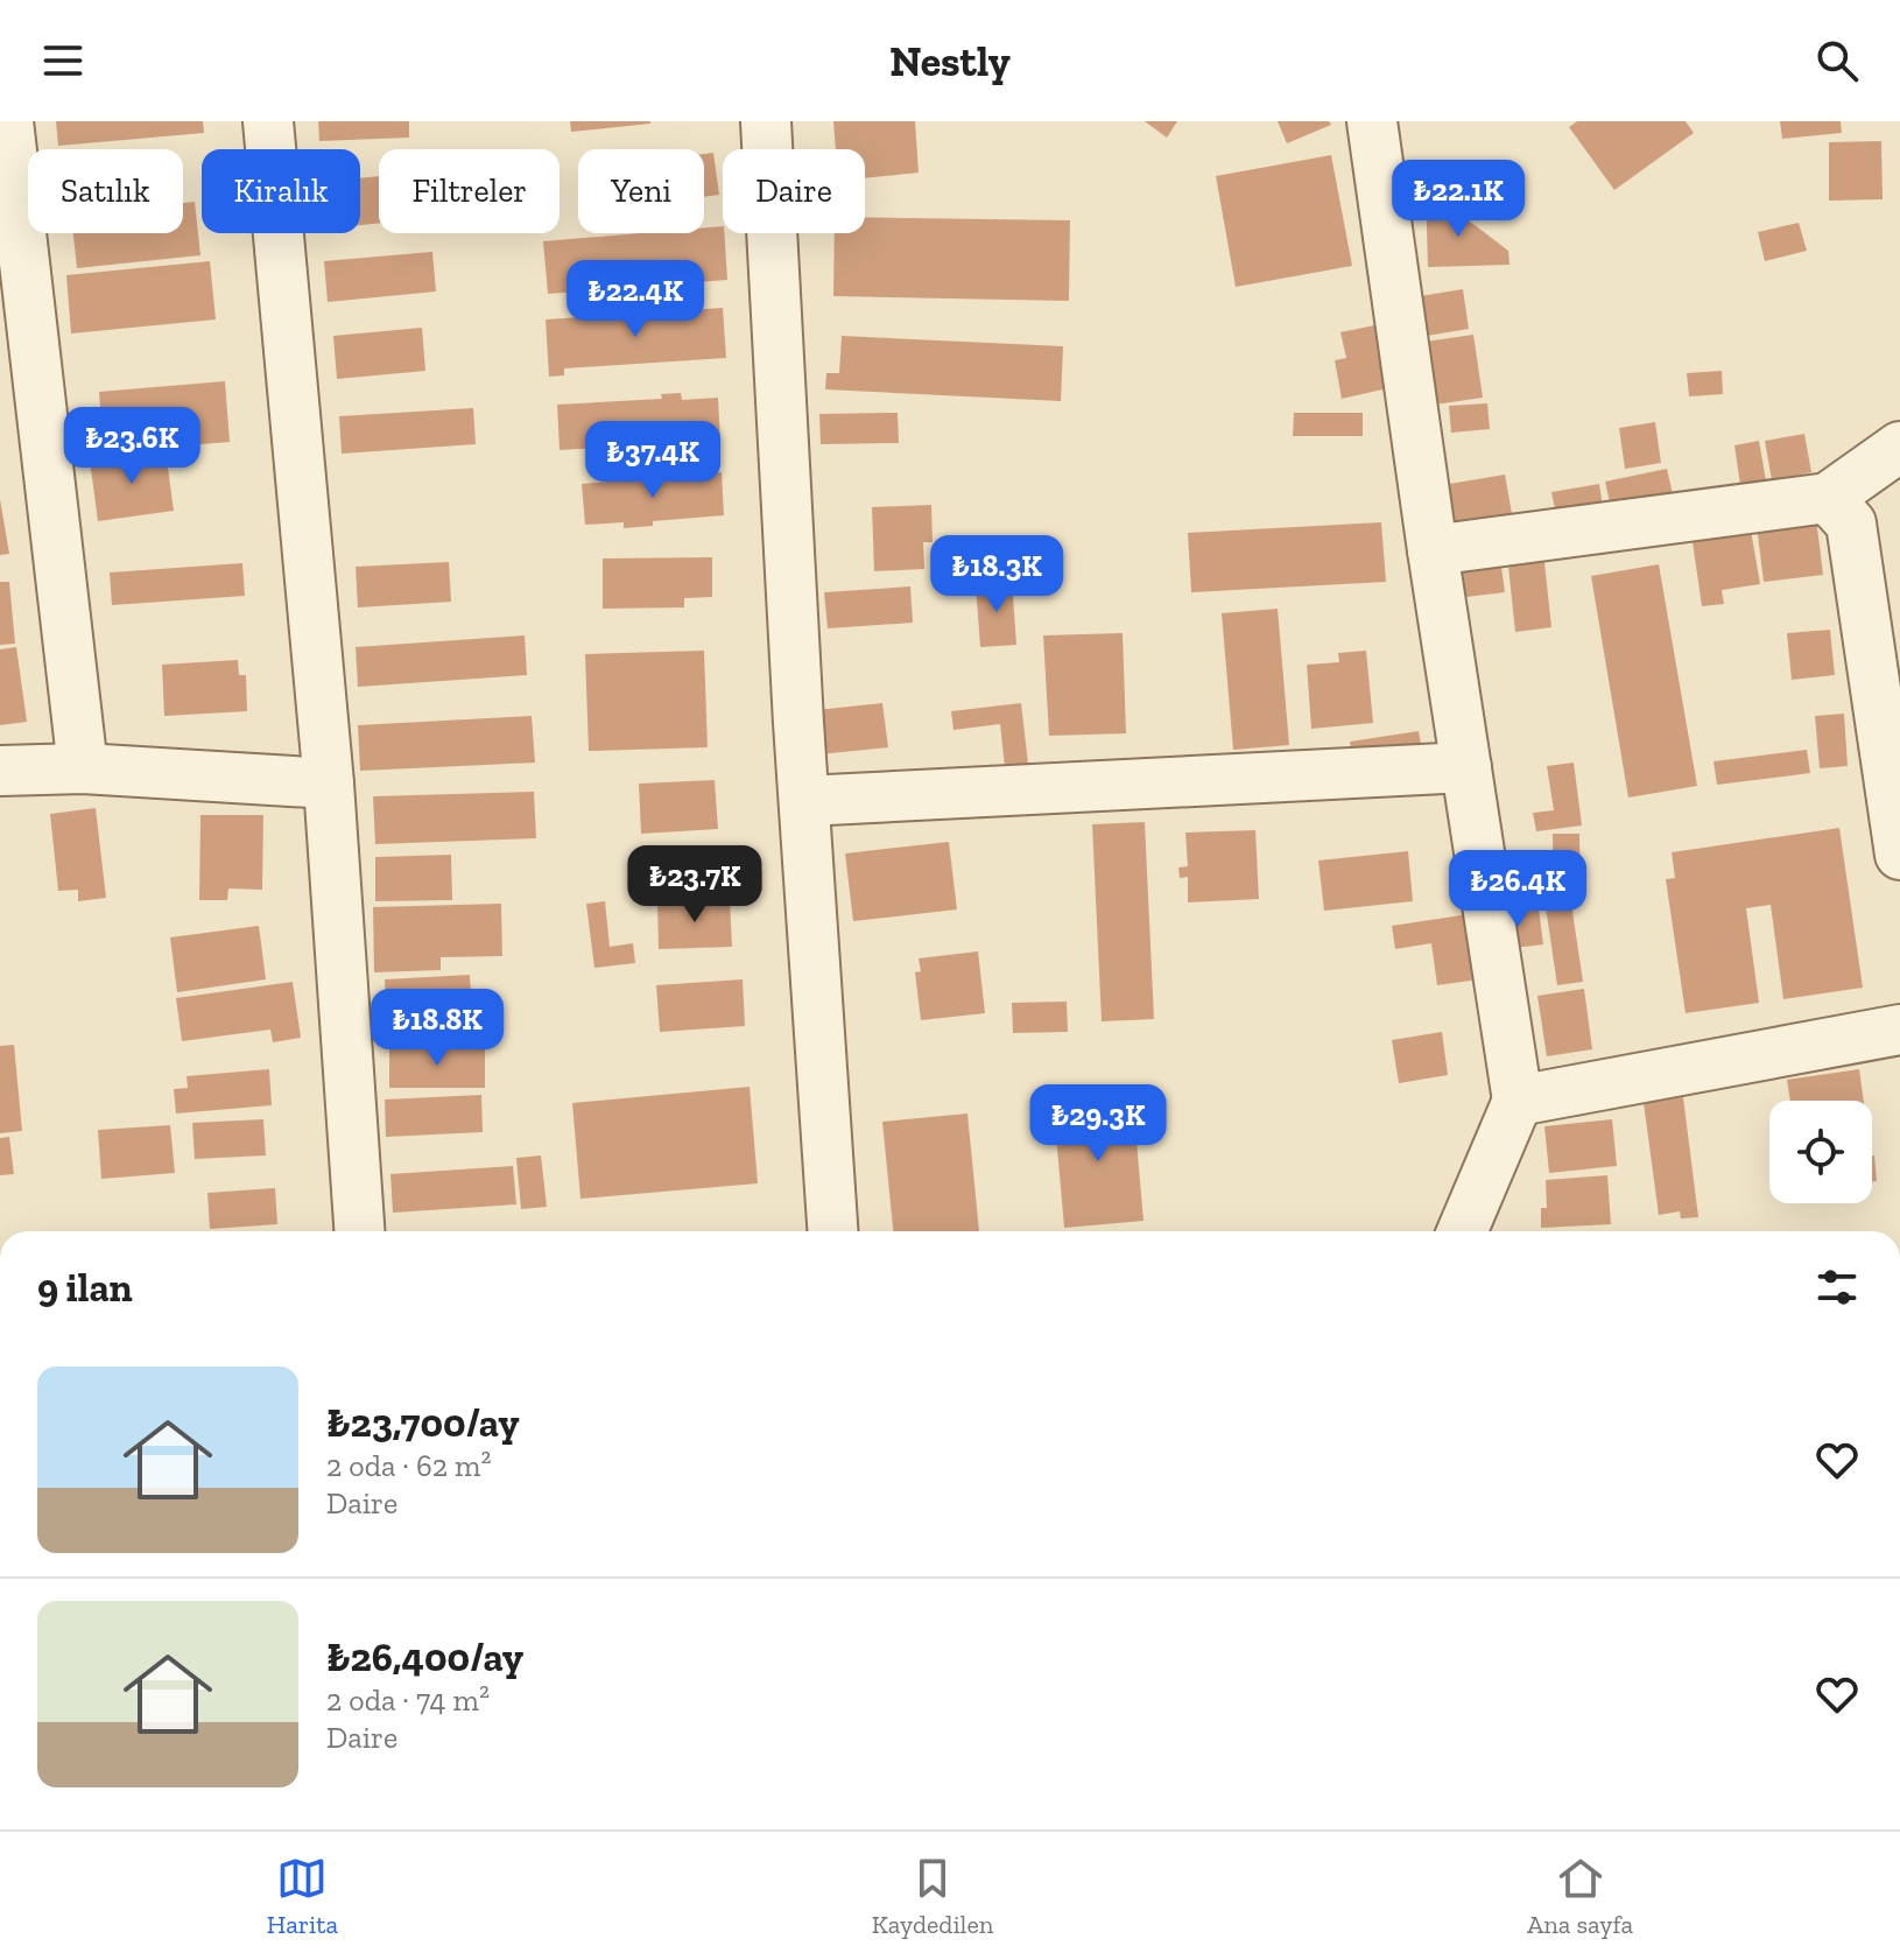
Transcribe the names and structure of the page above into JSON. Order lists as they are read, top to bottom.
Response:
{
  "page": {
    "header": "Nestly",
    "chip": [
      "Satılık",
      "Kiralık",
      "Filtreler",
      "Yeni",
      "Daire"
    ],
    "price": [
      "₺22.1K",
      "₺22.4K",
      "₺23.6K",
      "₺37.4K",
      "₺18.3K",
      "₺23.7K",
      "₺26.4K",
      "₺18.8K",
      "₺29.3K"
    ],
    "heading": "9 ilan",
    "list": [
      {
        "name": "₺23,700/ay",
        "note": "2 oda · 62 m² · Daire"
      },
      {
        "name": "₺26,400/ay",
        "note": "2 oda · 74 m² · Daire"
      }
    ],
    "tabs": ["Harita", "Kaydedilen", "Ana sayfa"]
  }
}
